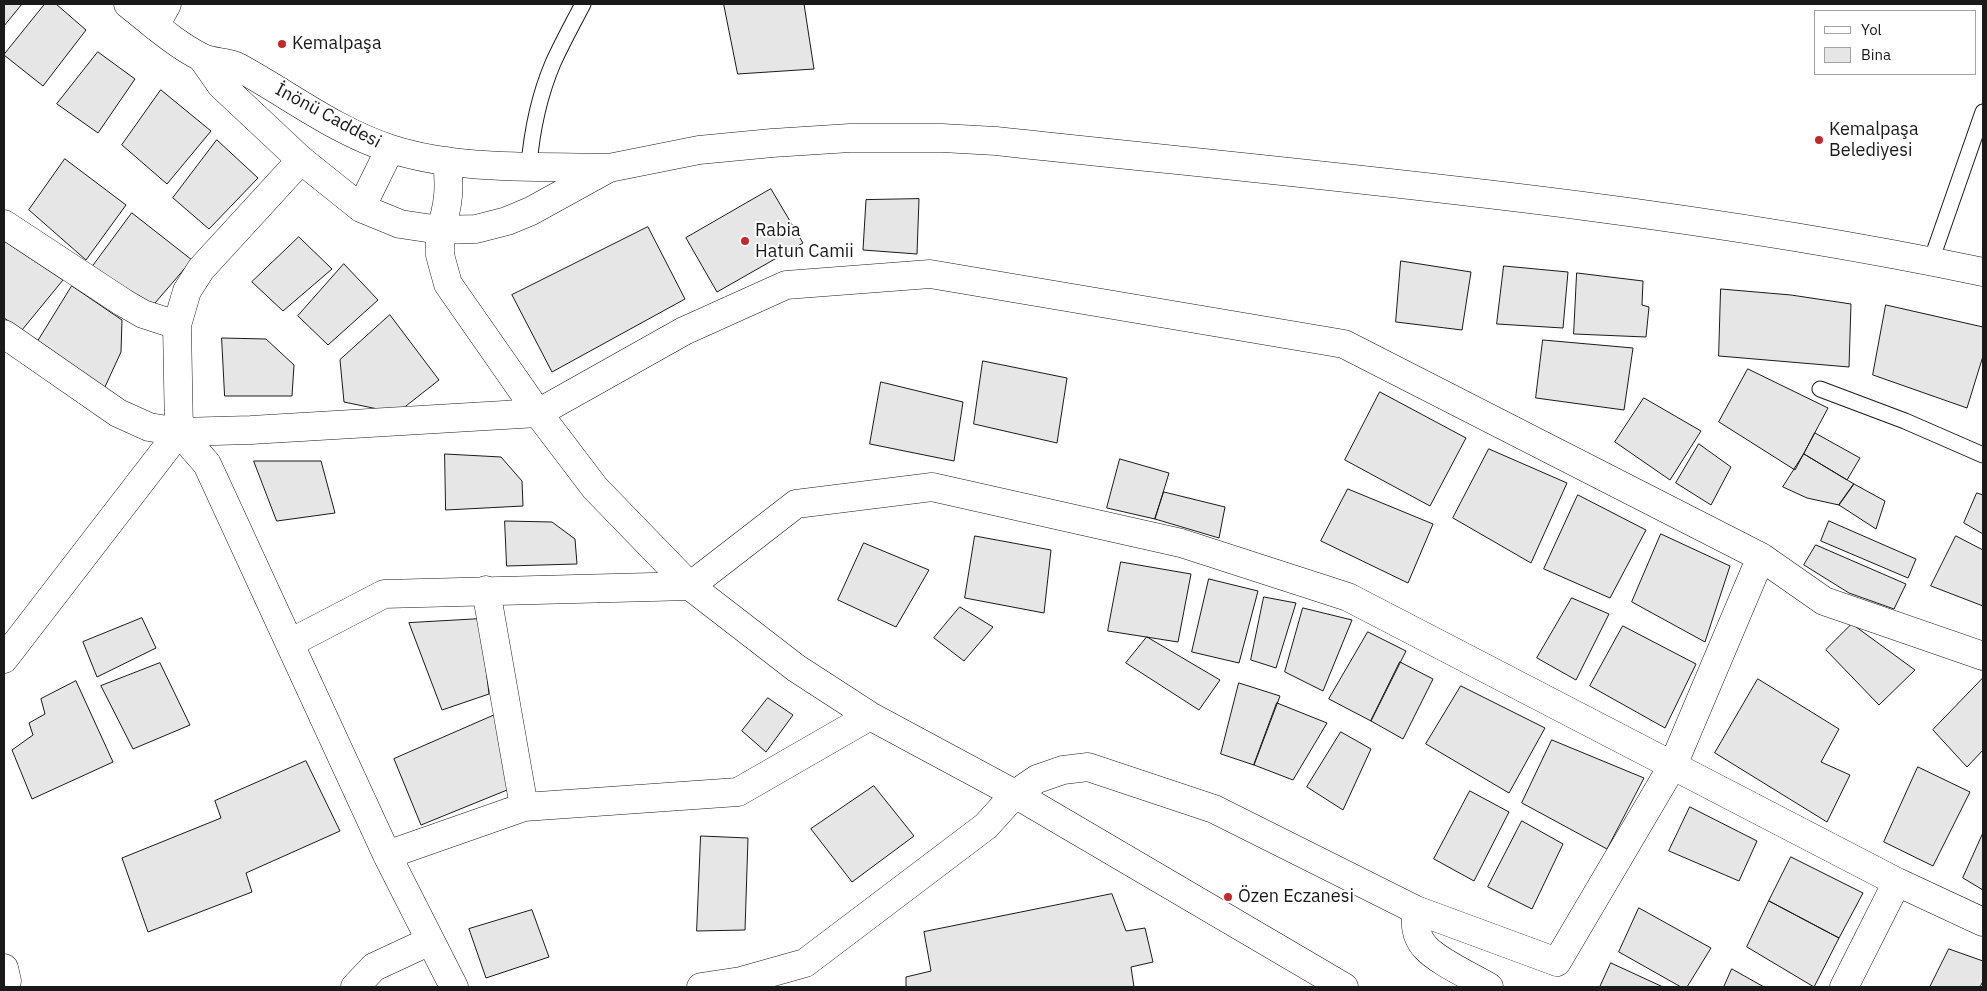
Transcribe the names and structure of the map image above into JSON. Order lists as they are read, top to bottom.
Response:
{
  "streets": {
    "street": ["İnönü Caddesi"]
  },
  "places": [
    "Kemalpaşa",
    "Kemalpaşa Belediyesi",
    "Rabia Hatun Camii",
    "Özen Eczanesi"
  ],
  "legend": ["Yol", "Bina"]
}
